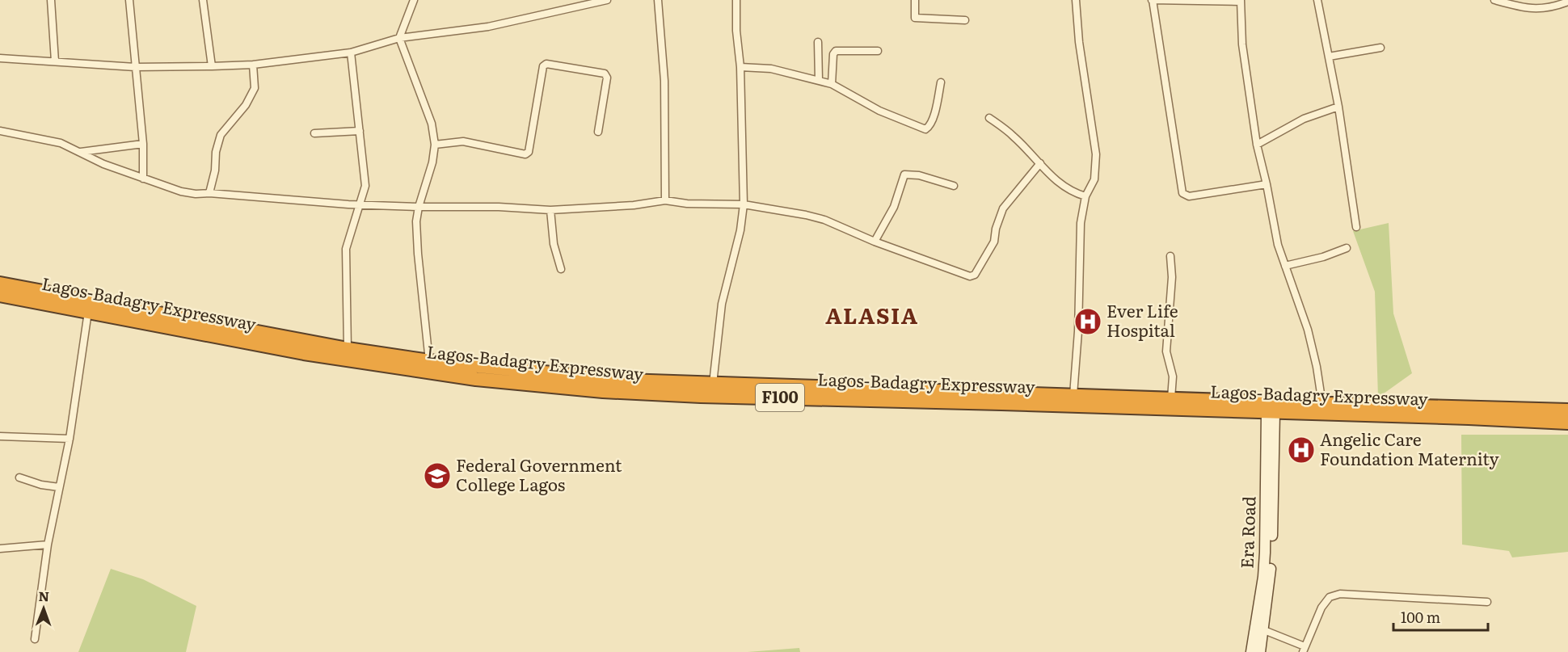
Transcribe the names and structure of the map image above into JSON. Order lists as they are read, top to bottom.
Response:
{
  "streets": {
    "highway": ["Lagos-Badagry Expressway", "F100"],
    "main road": ["Era Road"]
  },
  "crossings": [
    ["Lagos-Badagry Expressway", "Era Road"]
  ],
  "districts": ["ALASIA"],
  "places": {
    "hospital": ["Ever Life Hospital", "Angelic Care Foundation Maternity"],
    "school or university": ["Federal Government College Lagos"]
  },
  "scale_bar": "100 m",
  "north": "top"
}
